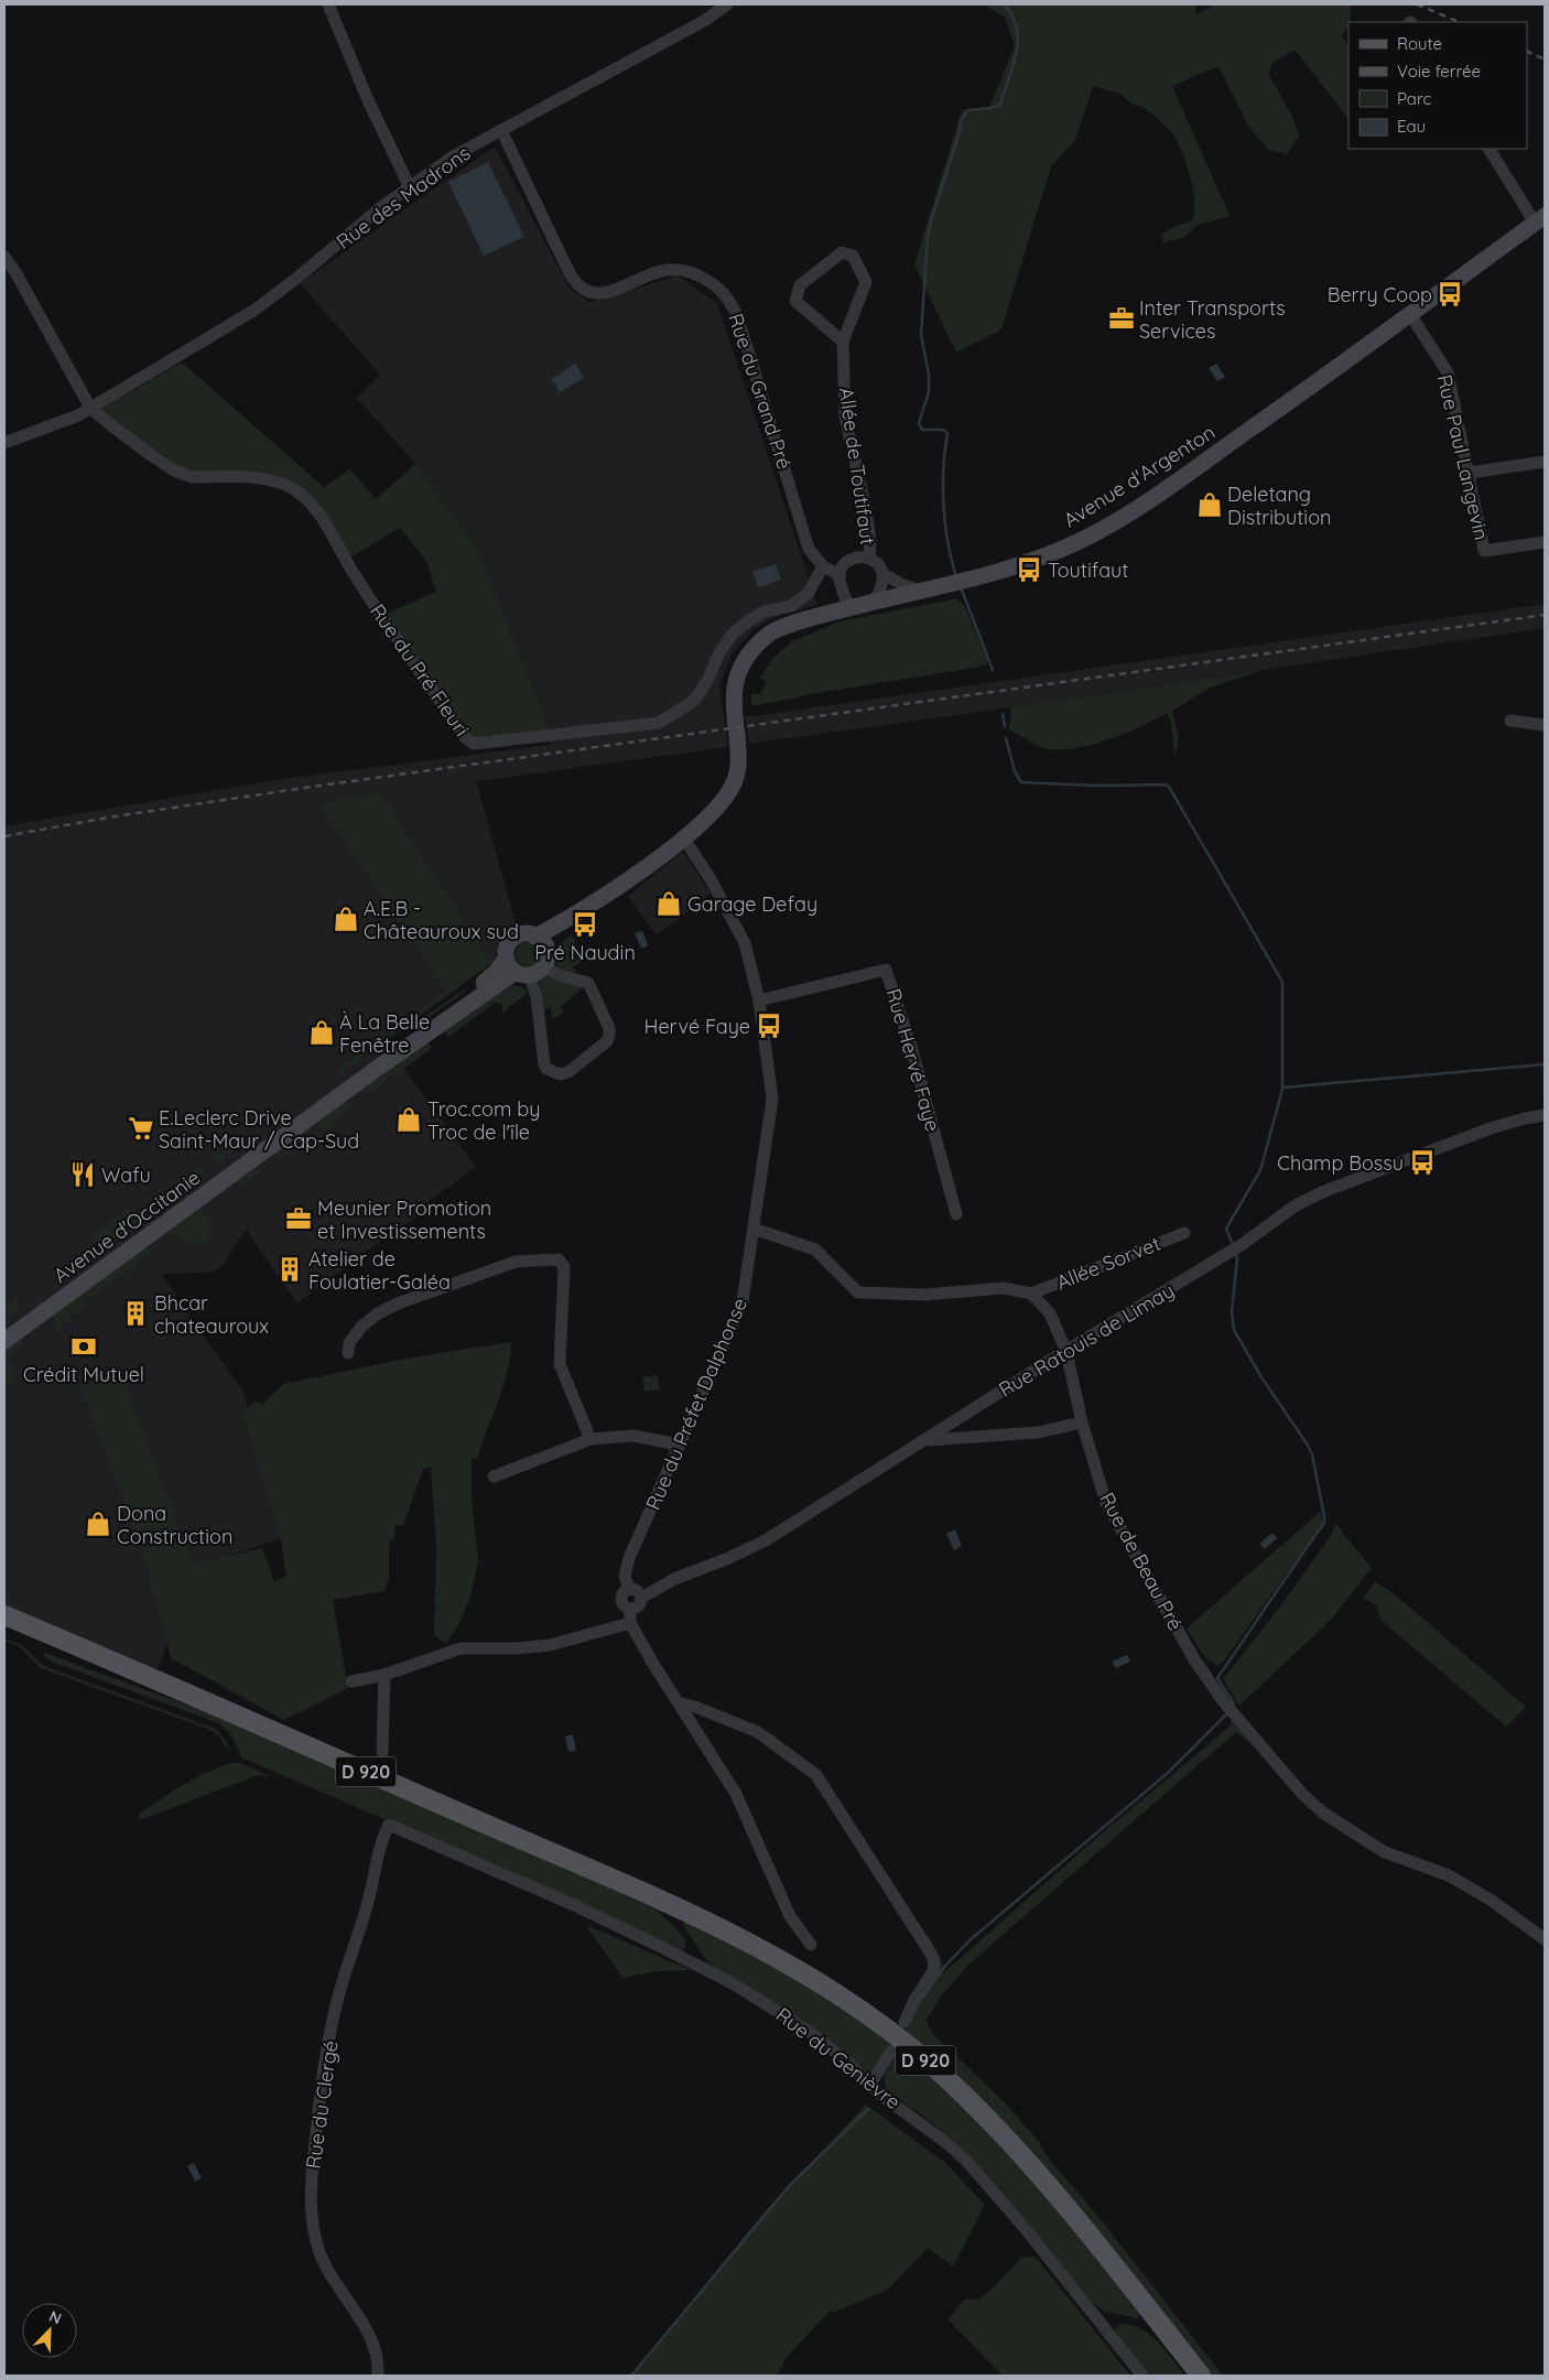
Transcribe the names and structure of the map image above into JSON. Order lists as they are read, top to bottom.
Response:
{
  "streets": {
    "main road": ["Avenue d'Argenton", "Avenue d'Occitanie", "D 920"],
    "street": [
      "Rue des Madrons",
      "Rue du Grand Pré",
      "Rue Paul Langevin",
      "Allée de Toutifaut",
      "Rue du Pré Fleuri",
      "Rue Hervé Faye",
      "Allée Sorvet",
      "Rue Ratouis de Limay",
      "Rue du Préfet Dalphonse",
      "Rue de Beau Pré",
      "Rue du Genièvre",
      "Rue du Clergé"
    ]
  },
  "crossings": [
    ["Rue des Madrons", "Rue du Grand Pré"],
    ["Rue des Madrons", "Rue du Pré Fleuri"],
    ["Rue du Grand Pré", "Allée de Toutifaut"],
    ["Rue du Grand Pré", "Avenue d'Argenton"],
    ["Rue du Grand Pré", "Rue du Pré Fleuri"],
    ["Rue Paul Langevin", "Avenue d'Argenton"],
    ["Allée de Toutifaut", "Avenue d'Argenton"],
    ["Avenue d'Argenton", "Avenue d'Occitanie"],
    ["Avenue d'Argenton", "Rue du Préfet Dalphonse"],
    ["Rue Hervé Faye", "Rue du Préfet Dalphonse"],
    ["Avenue d'Occitanie", "Rue du Préfet Dalphonse"],
    ["Allée Sorvet", "Rue de Beau Pré"],
    ["Rue Ratouis de Limay", "Rue du Préfet Dalphonse"],
    ["Rue Ratouis de Limay", "Rue de Beau Pré"],
    ["Rue du Genièvre", "Rue du Clergé"]
  ],
  "places": {
    "bus stop": [
      "Berry Coop",
      "Toutifaut",
      "Pré Naudin",
      "Hervé Faye",
      "Champ Bossu"
    ],
    "office": ["Inter Transports Services", "Meunier Promotion et Investissements"],
    "shop": [
      "Deletang Distribution",
      "Garage Defay",
      "A.E.B - Châteauroux sud",
      "À La Belle Fenêtre",
      "Troc.com by Troc de l'île",
      "Dona Construction"
    ],
    "supermarket": ["E.Leclerc Drive Saint-Maur / Cap-Sud"],
    "restaurant": ["Wafu"],
    "building": ["Atelier de Foulatier-Galéa", "Bhcar chateauroux"],
    "bank": ["Crédit Mutuel"]
  },
  "legend": [
    "Route",
    "Voie ferrée",
    "Parc",
    "Eau"
  ],
  "north": "top right"
}
